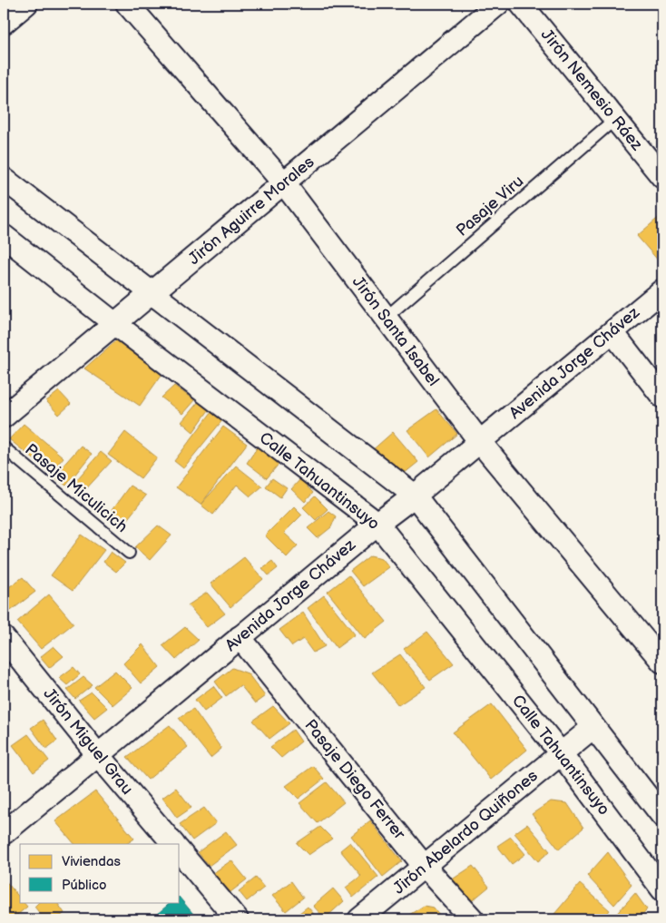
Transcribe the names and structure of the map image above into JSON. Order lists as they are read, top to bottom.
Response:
{
  "streets": {
    "street": [
      "Jirón Nemesio Ráez",
      "Jirón Aguirre Morales",
      "Jirón Santa Isabel",
      "Avenida Jorge Chávez",
      "Calle Tahuantinsuyo",
      "Jirón Miguel Grau",
      "Pasaje Diego Ferrer",
      "Jirón Abelardo Quiñones"
    ],
    "lane": ["Pasaje Viru", "Pasaje Miculicich"]
  },
  "crossings": [
    ["Jirón Nemesio Ráez", "Pasaje Viru"],
    ["Pasaje Viru", "Jirón Santa Isabel"],
    ["Jirón Aguirre Morales", "Jirón Santa Isabel"],
    ["Jirón Aguirre Morales", "Calle Tahuantinsuyo"],
    ["Jirón Santa Isabel", "Avenida Jorge Chávez"],
    ["Avenida Jorge Chávez", "Calle Tahuantinsuyo"],
    ["Avenida Jorge Chávez", "Jirón Miguel Grau"],
    ["Avenida Jorge Chávez", "Pasaje Diego Ferrer"],
    ["Calle Tahuantinsuyo", "Jirón Abelardo Quiñones"],
    ["Pasaje Diego Ferrer", "Jirón Abelardo Quiñones"]
  ],
  "legend": ["Viviendas", "Público"]
}
